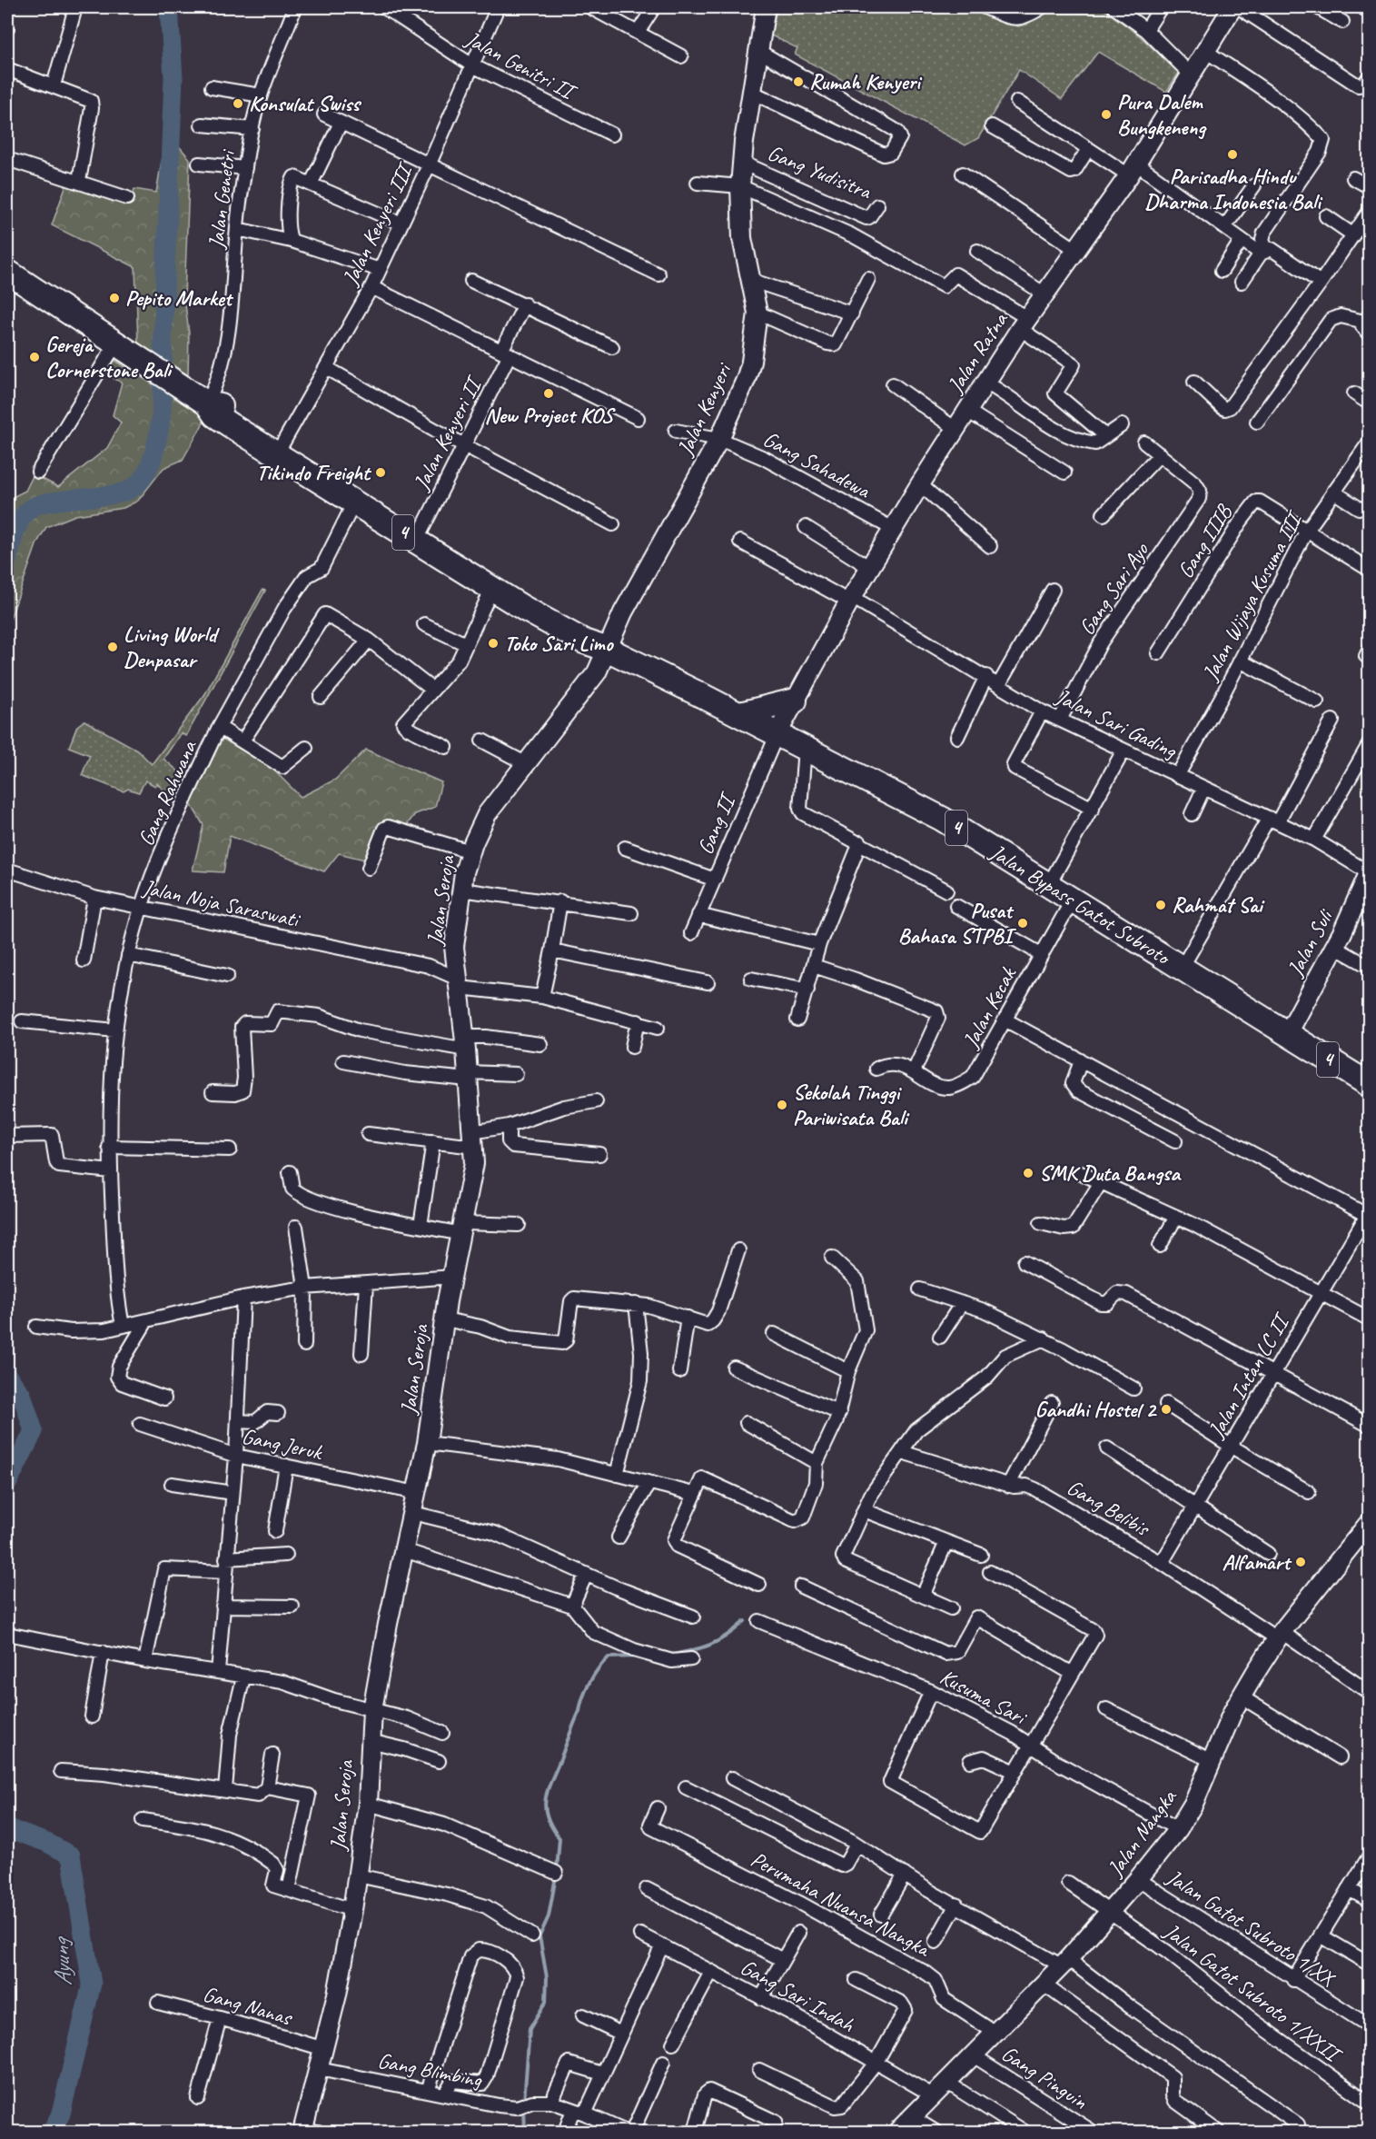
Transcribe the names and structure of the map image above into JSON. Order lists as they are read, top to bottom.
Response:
{
  "streets": {
    "highway": ["4", "Jalan Bypass Gatot Subroto"],
    "street": [
      "Jalan Genitri II",
      "Gang Yudisitra",
      "Jalan Genetri",
      "Jalan Kenyeri III",
      "Jalan Ratna",
      "Jalan Kenyeri",
      "Jalan Kenyeri II",
      "Gang Sahadewa",
      "Gang IIIB",
      "Gang Sari Ayo",
      "Jalan Wijaya Kusuma III",
      "Jalan Sari Gading",
      "Gang Rahwana",
      "Gang II",
      "Jalan Seroja",
      "Jalan Noja Saraswati",
      "Jalan Suli",
      "Jalan Kecak",
      "Jalan Intan LC II",
      "Gang Jeruk",
      "Gang Belibis",
      "Kusuma Sari",
      "Jalan Nangka",
      "Perumaha Nuansa Nangka",
      "Jalan Gatot Subroto 1/XX",
      "Jalan Gatot Subroto 1/XXII",
      "Gang Sari Indah",
      "Gang Nanas",
      "Gang Blimbing",
      "Gang Pinguin"
    ]
  },
  "crossings": [
    ["Jalan Genitri II", "Jalan Kenyeri III"],
    ["Gang Yudisitra", "Jalan Kenyeri"],
    ["Jalan Genetri", "Jalan Bypass Gatot Subroto"],
    ["Jalan Kenyeri III", "Jalan Bypass Gatot Subroto"],
    ["Jalan Ratna", "Gang Sahadewa"],
    ["Jalan Ratna", "Jalan Sari Gading"],
    ["Jalan Ratna", "Gang II"],
    ["Jalan Ratna", "Jalan Bypass Gatot Subroto"],
    ["Jalan Kenyeri", "Gang Sahadewa"],
    ["Jalan Kenyeri", "Jalan Seroja"],
    ["Jalan Kenyeri", "Jalan Bypass Gatot Subroto"],
    ["Jalan Kenyeri II", "Jalan Bypass Gatot Subroto"],
    ["Gang IIIB", "Jalan Wijaya Kusuma III"],
    ["Gang Sari Ayo", "Jalan Sari Gading"],
    ["Jalan Wijaya Kusuma III", "Jalan Sari Gading"],
    ["Jalan Sari Gading", "Jalan Suli"],
    ["Gang Rahwana", "Jalan Noja Saraswati"],
    ["Gang Rahwana", "Jalan Bypass Gatot Subroto"],
    ["Gang II", "Jalan Bypass Gatot Subroto"],
    ["Jalan Seroja", "Jalan Noja Saraswati"],
    ["Jalan Seroja", "Jalan Bypass Gatot Subroto"],
    ["Jalan Seroja", "Gang Jeruk"],
    ["Jalan Seroja", "Gang Nanas"],
    ["Jalan Seroja", "Gang Blimbing"],
    ["Jalan Bypass Gatot Subroto", "Jalan Suli"],
    ["Jalan Bypass Gatot Subroto", "Jalan Kecak"],
    ["Jalan Intan LC II", "Gang Belibis"],
    ["Gang Belibis", "Jalan Nangka"],
    ["Kusuma Sari", "Jalan Nangka"],
    ["Jalan Nangka", "Perumaha Nuansa Nangka"],
    ["Jalan Nangka", "Jalan Gatot Subroto 1/XX"],
    ["Jalan Nangka", "Jalan Gatot Subroto 1/XXII"],
    ["Jalan Nangka", "Gang Sari Indah"],
    ["Jalan Nangka", "Gang Pinguin"]
  ],
  "water": ["Ayung"],
  "places": [
    "Rumah Kenyeri",
    "Konsulat Swiss",
    "Pura Dalem Bungkeneng",
    "Parisadha Hindu Dharma Indonesia Bali",
    "Pepito Market",
    "Gereja Cornerstone Bali",
    "New Project KOS",
    "Tikindo Freight",
    "Toko Sari Limo",
    "Living World Denpasar",
    "Rahmat Sai",
    "Pusat Bahasa STPBI",
    "Sekolah Tinggi Pariwisata Bali",
    "SMK Duta Bangsa",
    "Gandhi Hostel 2",
    "Alfamart"
  ]
}
